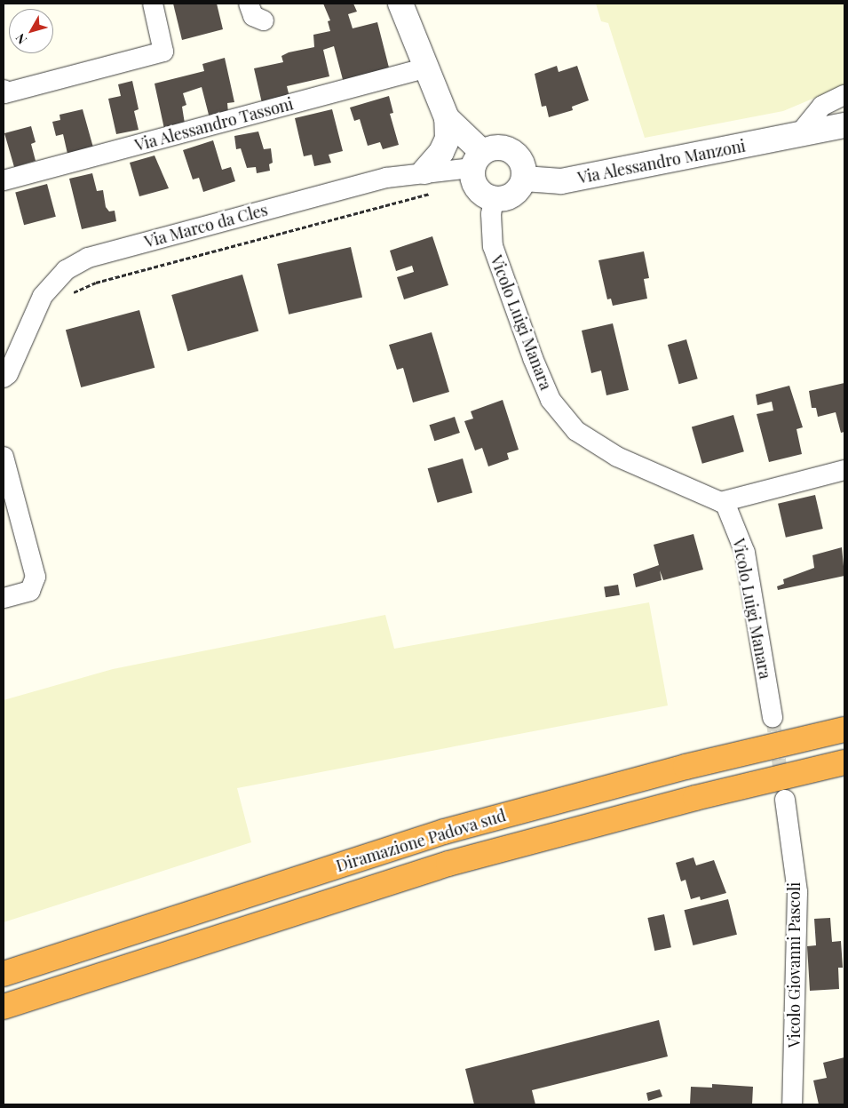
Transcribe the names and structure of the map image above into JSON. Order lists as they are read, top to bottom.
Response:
{
  "streets": {
    "highway": ["Diramazione Padova sud"],
    "street": [
      "Via Alessandro Tassoni",
      "Via Alessandro Manzoni",
      "Via Marco da Cles",
      "Vicolo Luigi Manara",
      "Vicolo Giovanni Pascoli"
    ]
  },
  "crossings": [
    ["Via Alessandro Manzoni", "Via Marco da Cles"],
    ["Via Alessandro Manzoni", "Vicolo Luigi Manara"],
    ["Via Marco da Cles", "Vicolo Luigi Manara"]
  ],
  "north": "bottom left"
}
